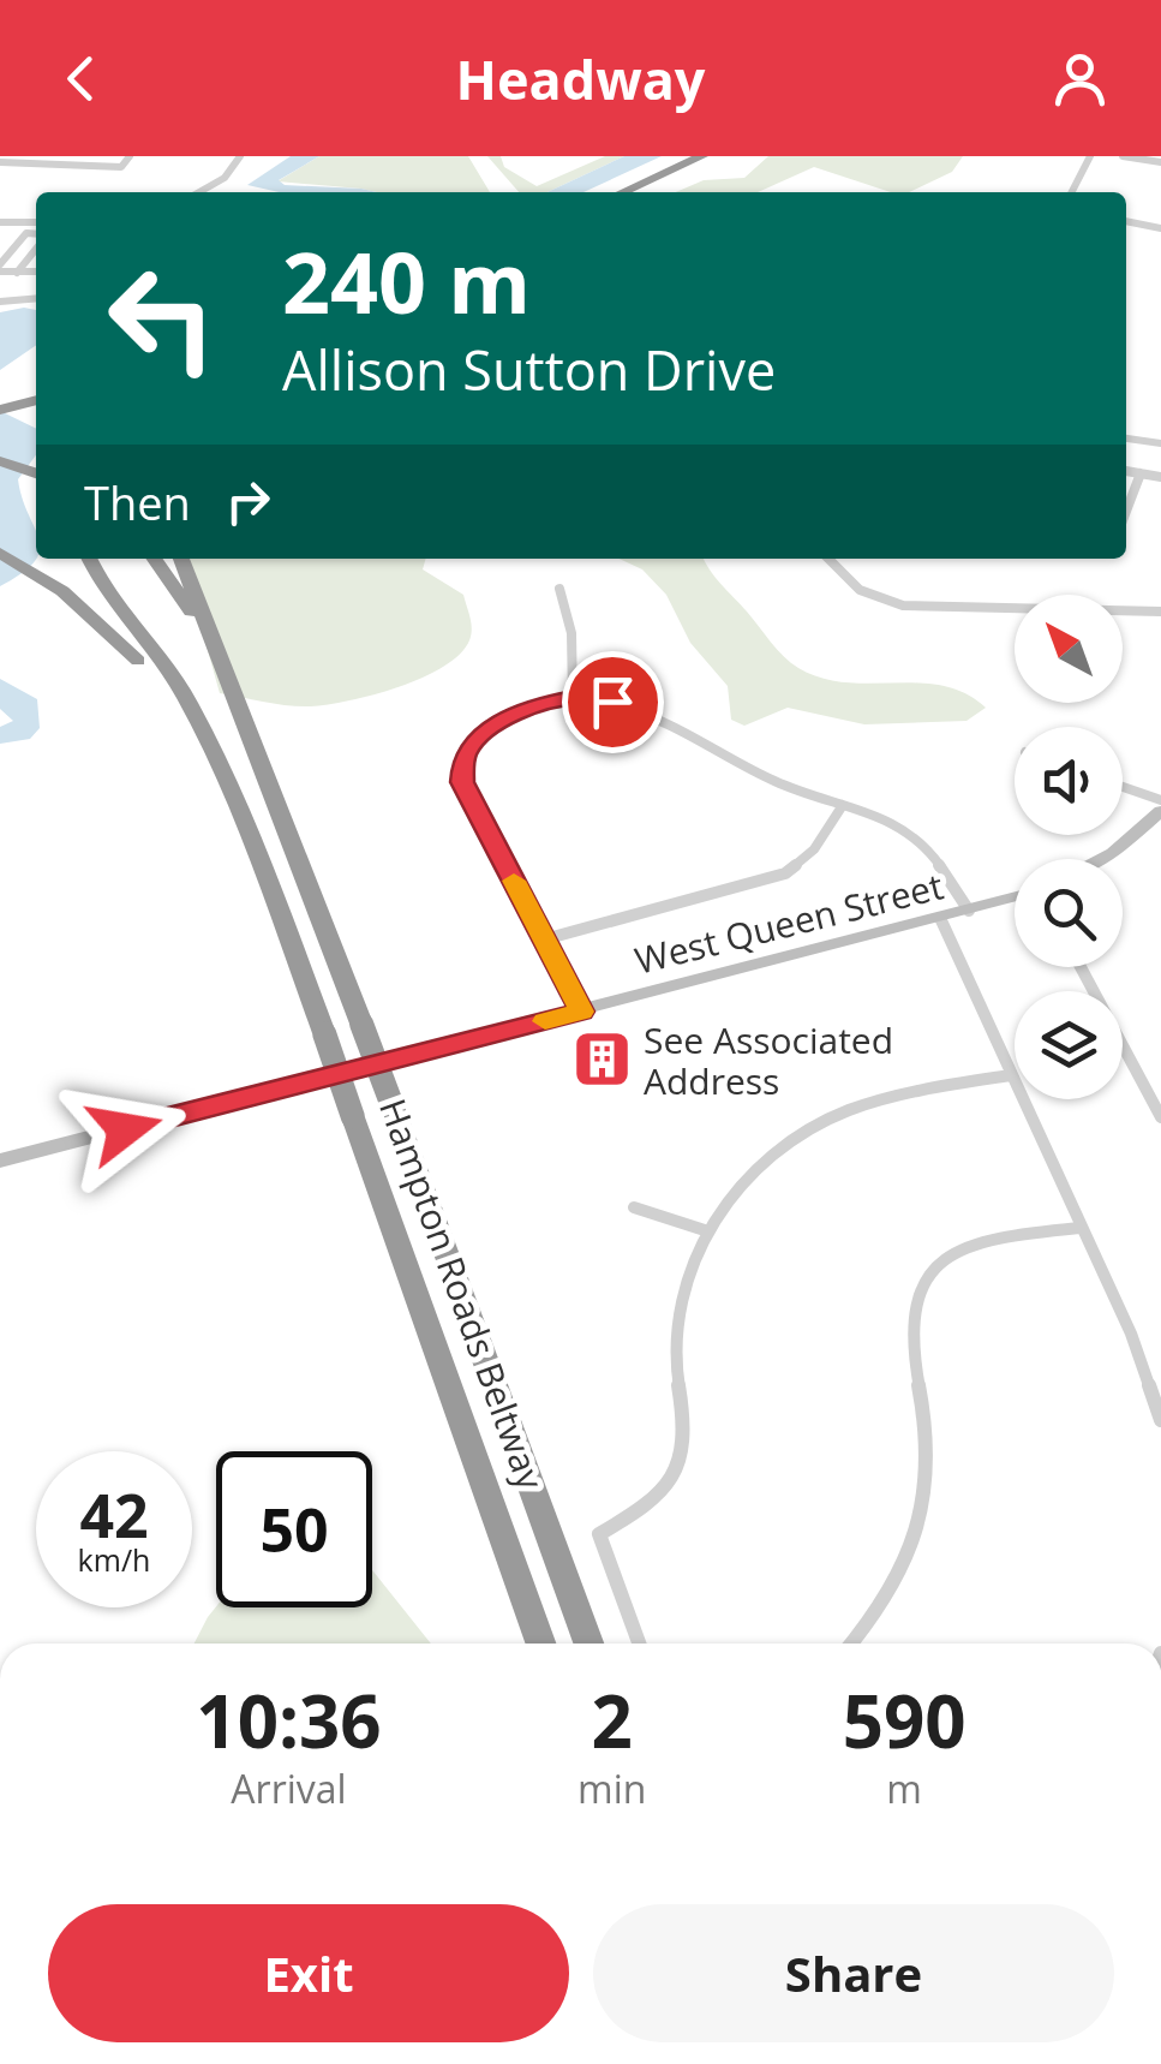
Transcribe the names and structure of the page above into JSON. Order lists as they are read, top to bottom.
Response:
{
  "streets": {
    "highway": ["Hampton Roads Beltway"],
    "main road": ["West Queen Street"]
  },
  "places": {
    "building": ["See Associated Address"]
  },
  "north": "top left",
  "page": {
    "header": "Headway",
    "turn": ["240 m", "Allison Sutton Drive"],
    "then": "Then",
    "speed": "42 km/h",
    "limit": "50",
    "eta": [
      "10:36",
      "Arrival",
      "2",
      "min",
      "590",
      "m"
    ],
    "buttons": ["Exit", "Share"]
  }
}
